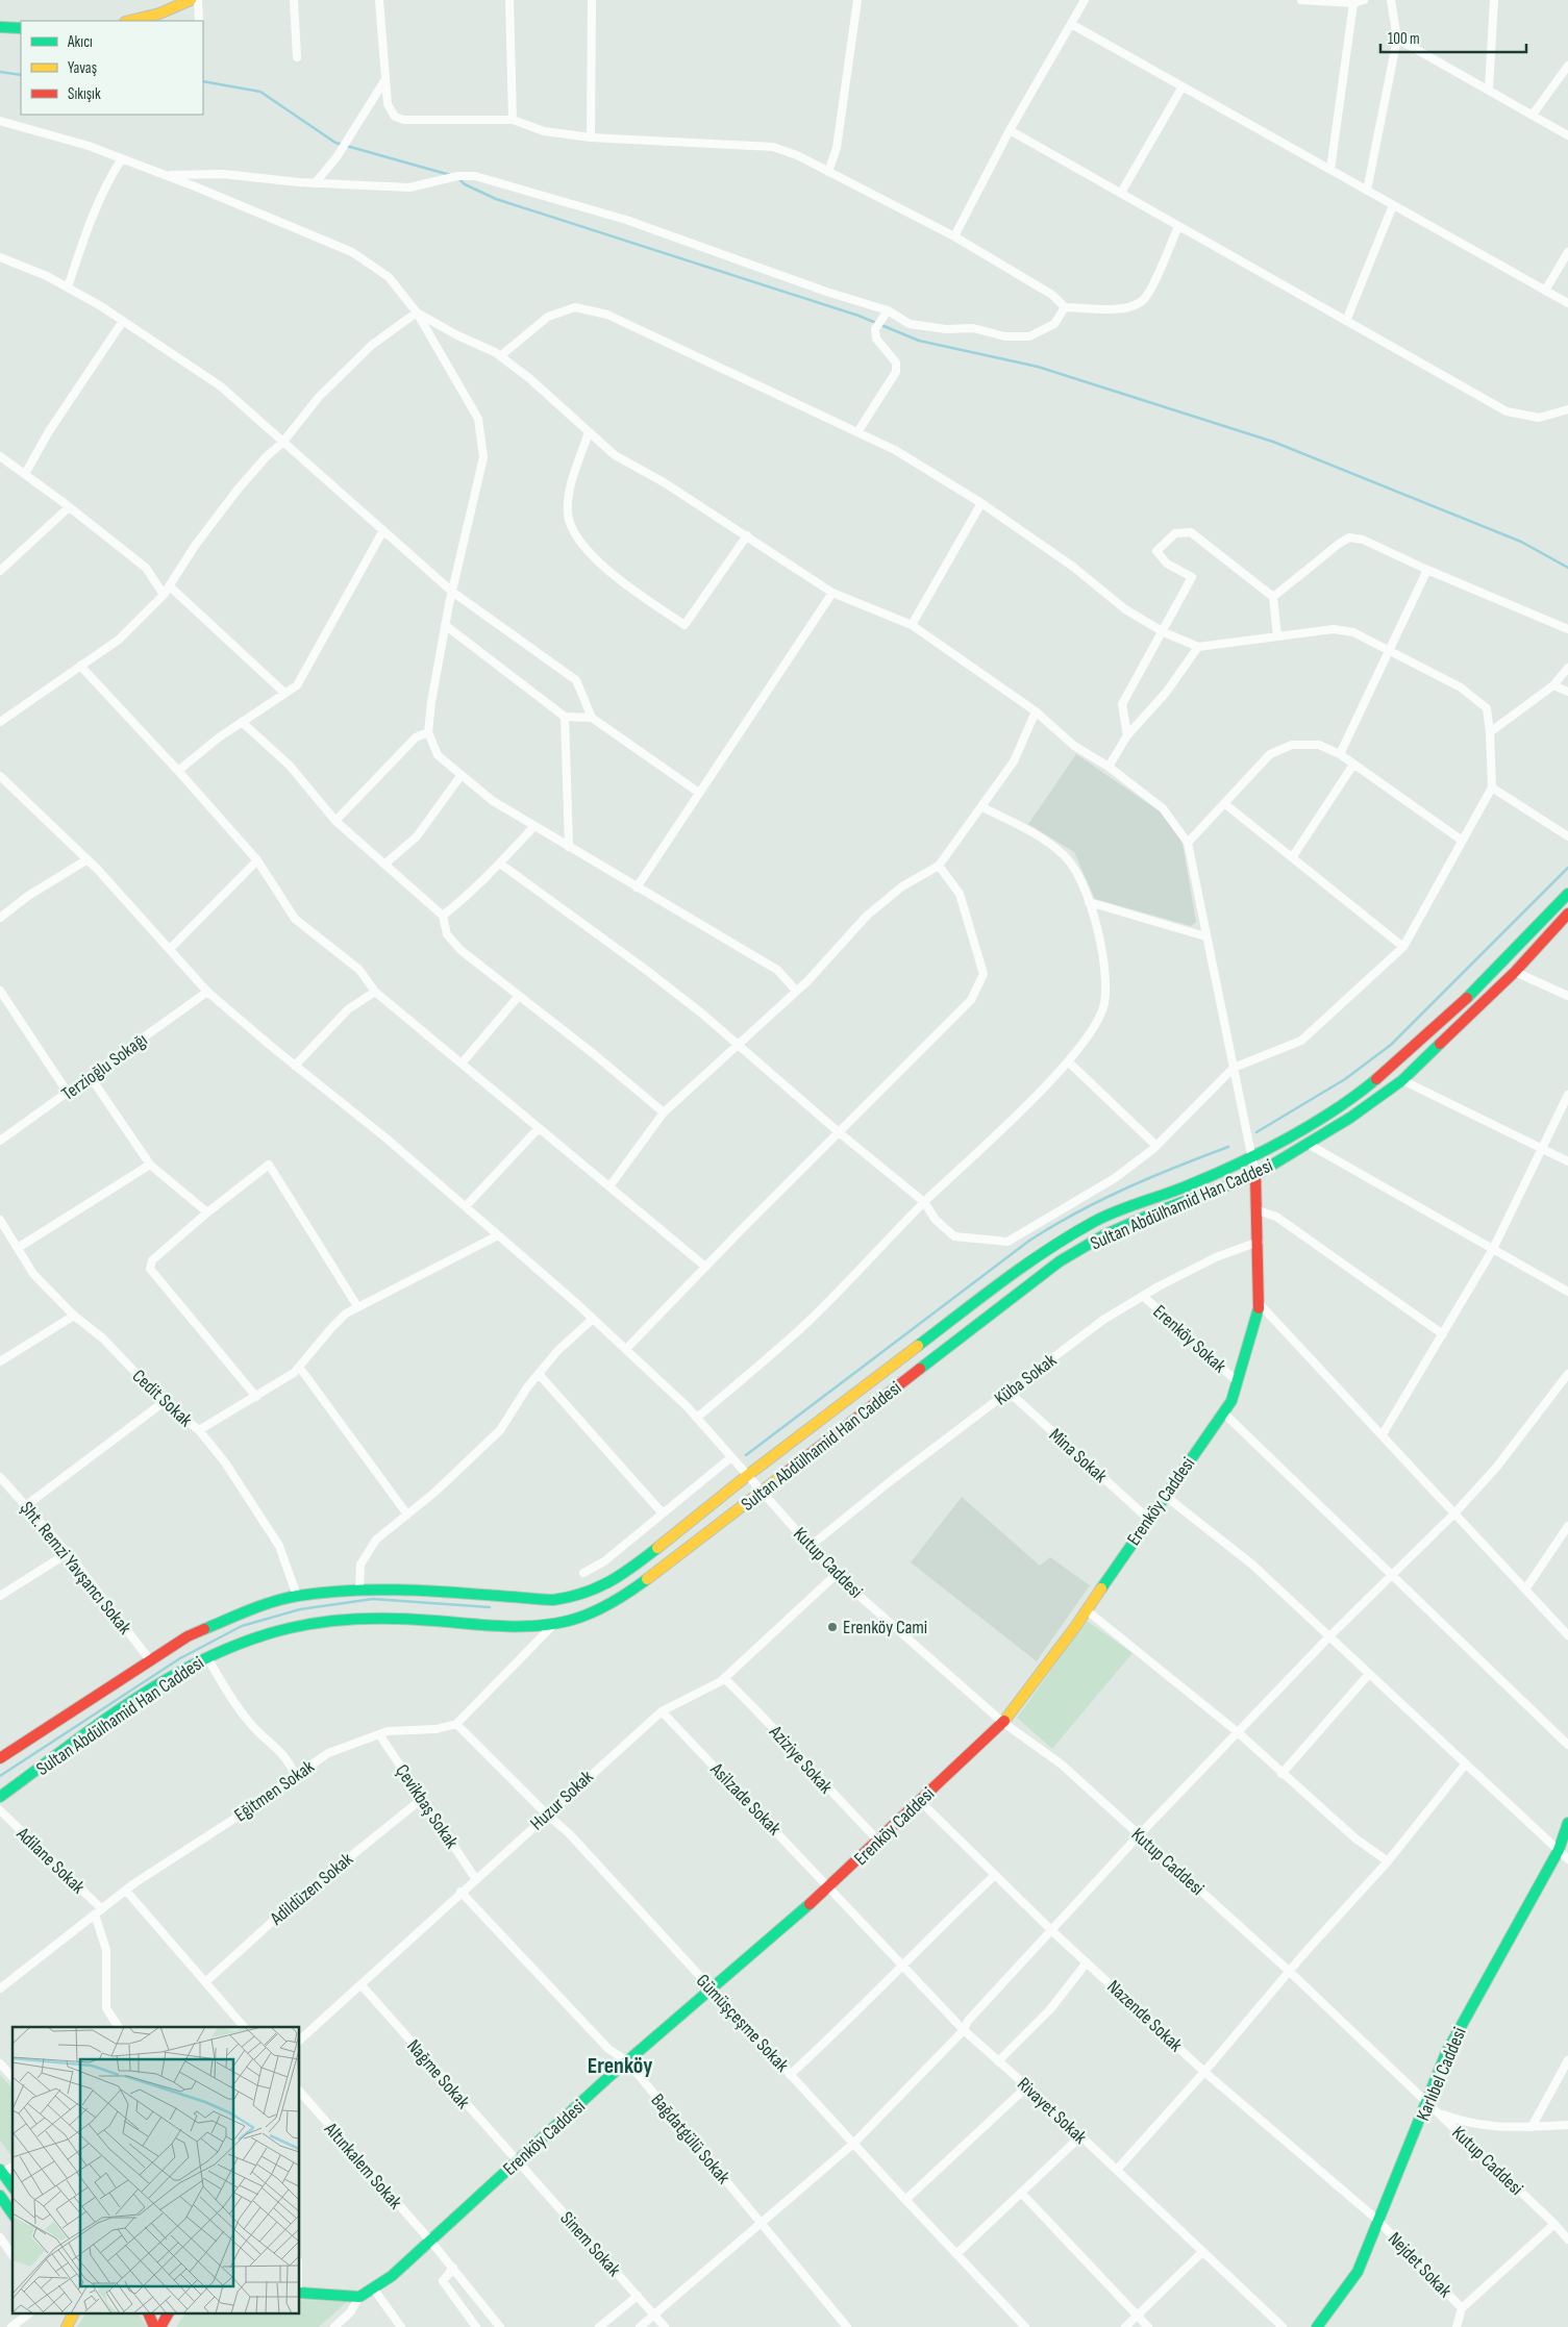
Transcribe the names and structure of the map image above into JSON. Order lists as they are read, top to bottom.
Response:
{
  "streets": {
    "main road": ["Sultan Abdülhamid Han Caddesi", "Erenköy Caddesi", "Karlıbel Caddesi"],
    "street": [
      "Terzioğlu Sokağı",
      "Erenköy Sokak",
      "Küba Sokak",
      "Cedit Sokak",
      "Mina Sokak",
      "Kutup Caddesi",
      "Şht. Remzi Yavşancı Sokak",
      "Aziziye Sokak",
      "Eğitmen Sokak",
      "Asilzade Sokak",
      "Huzur Sokak",
      "Çevikbaş Sokak",
      "Adilane Sokak",
      "Adildüzen Sokak",
      "Nazende Sokak",
      "Gümüşçeşme Sokak",
      "Nağme Sokak",
      "Rivayet Sokak",
      "Bağdatgülü Sokak",
      "Altınkalem Sokak",
      "Sinem Sokak",
      "Nejdet Sokak"
    ]
  },
  "crossings": [
    ["Terzioğlu Sokağı", "Kutup Caddesi"],
    ["Sultan Abdülhamid Han Caddesi", "Cedit Sokak"],
    ["Sultan Abdülhamid Han Caddesi", "Erenköy Caddesi"],
    ["Sultan Abdülhamid Han Caddesi", "Kutup Caddesi"],
    ["Sultan Abdülhamid Han Caddesi", "Şht. Remzi Yavşancı Sokak"],
    ["Erenköy Sokak", "Küba Sokak"],
    ["Erenköy Sokak", "Erenköy Caddesi"],
    ["Küba Sokak", "Mina Sokak"],
    ["Küba Sokak", "Erenköy Caddesi"],
    ["Küba Sokak", "Kutup Caddesi"],
    ["Mina Sokak", "Erenköy Caddesi"],
    ["Erenköy Caddesi", "Kutup Caddesi"],
    ["Erenköy Caddesi", "Aziziye Sokak"],
    ["Erenköy Caddesi", "Asilzade Sokak"],
    ["Erenköy Caddesi", "Nazende Sokak"],
    ["Erenköy Caddesi", "Gümüşçeşme Sokak"],
    ["Erenköy Caddesi", "Nağme Sokak"],
    ["Erenköy Caddesi", "Rivayet Sokak"],
    ["Erenköy Caddesi", "Bağdatgülü Sokak"],
    ["Erenköy Caddesi", "Altınkalem Sokak"],
    ["Erenköy Caddesi", "Sinem Sokak"],
    ["Kutup Caddesi", "Huzur Sokak"],
    ["Kutup Caddesi", "Karlıbel Caddesi"],
    ["Aziziye Sokak", "Huzur Sokak"],
    ["Eğitmen Sokak", "Çevikbaş Sokak"],
    ["Eğitmen Sokak", "Adilane Sokak"],
    ["Eğitmen Sokak", "Gümüşçeşme Sokak"],
    ["Asilzade Sokak", "Huzur Sokak"],
    ["Asilzade Sokak", "Rivayet Sokak"],
    ["Huzur Sokak", "Çevikbaş Sokak"],
    ["Huzur Sokak", "Gümüşçeşme Sokak"],
    ["Huzur Sokak", "Nağme Sokak"],
    ["Huzur Sokak", "Bağdatgülü Sokak"],
    ["Çevikbaş Sokak", "Adildüzen Sokak"],
    ["Nazende Sokak", "Karlıbel Caddesi"],
    ["Nazende Sokak", "Nejdet Sokak"],
    ["Nağme Sokak", "Sinem Sokak"],
    ["Karlıbel Caddesi", "Nejdet Sokak"]
  ],
  "districts": ["Erenköy"],
  "places": ["Erenköy Cami"],
  "legend": ["Akıcı", "Yavaş", "Sıkışık"],
  "scale_bar": "100 m"
}
